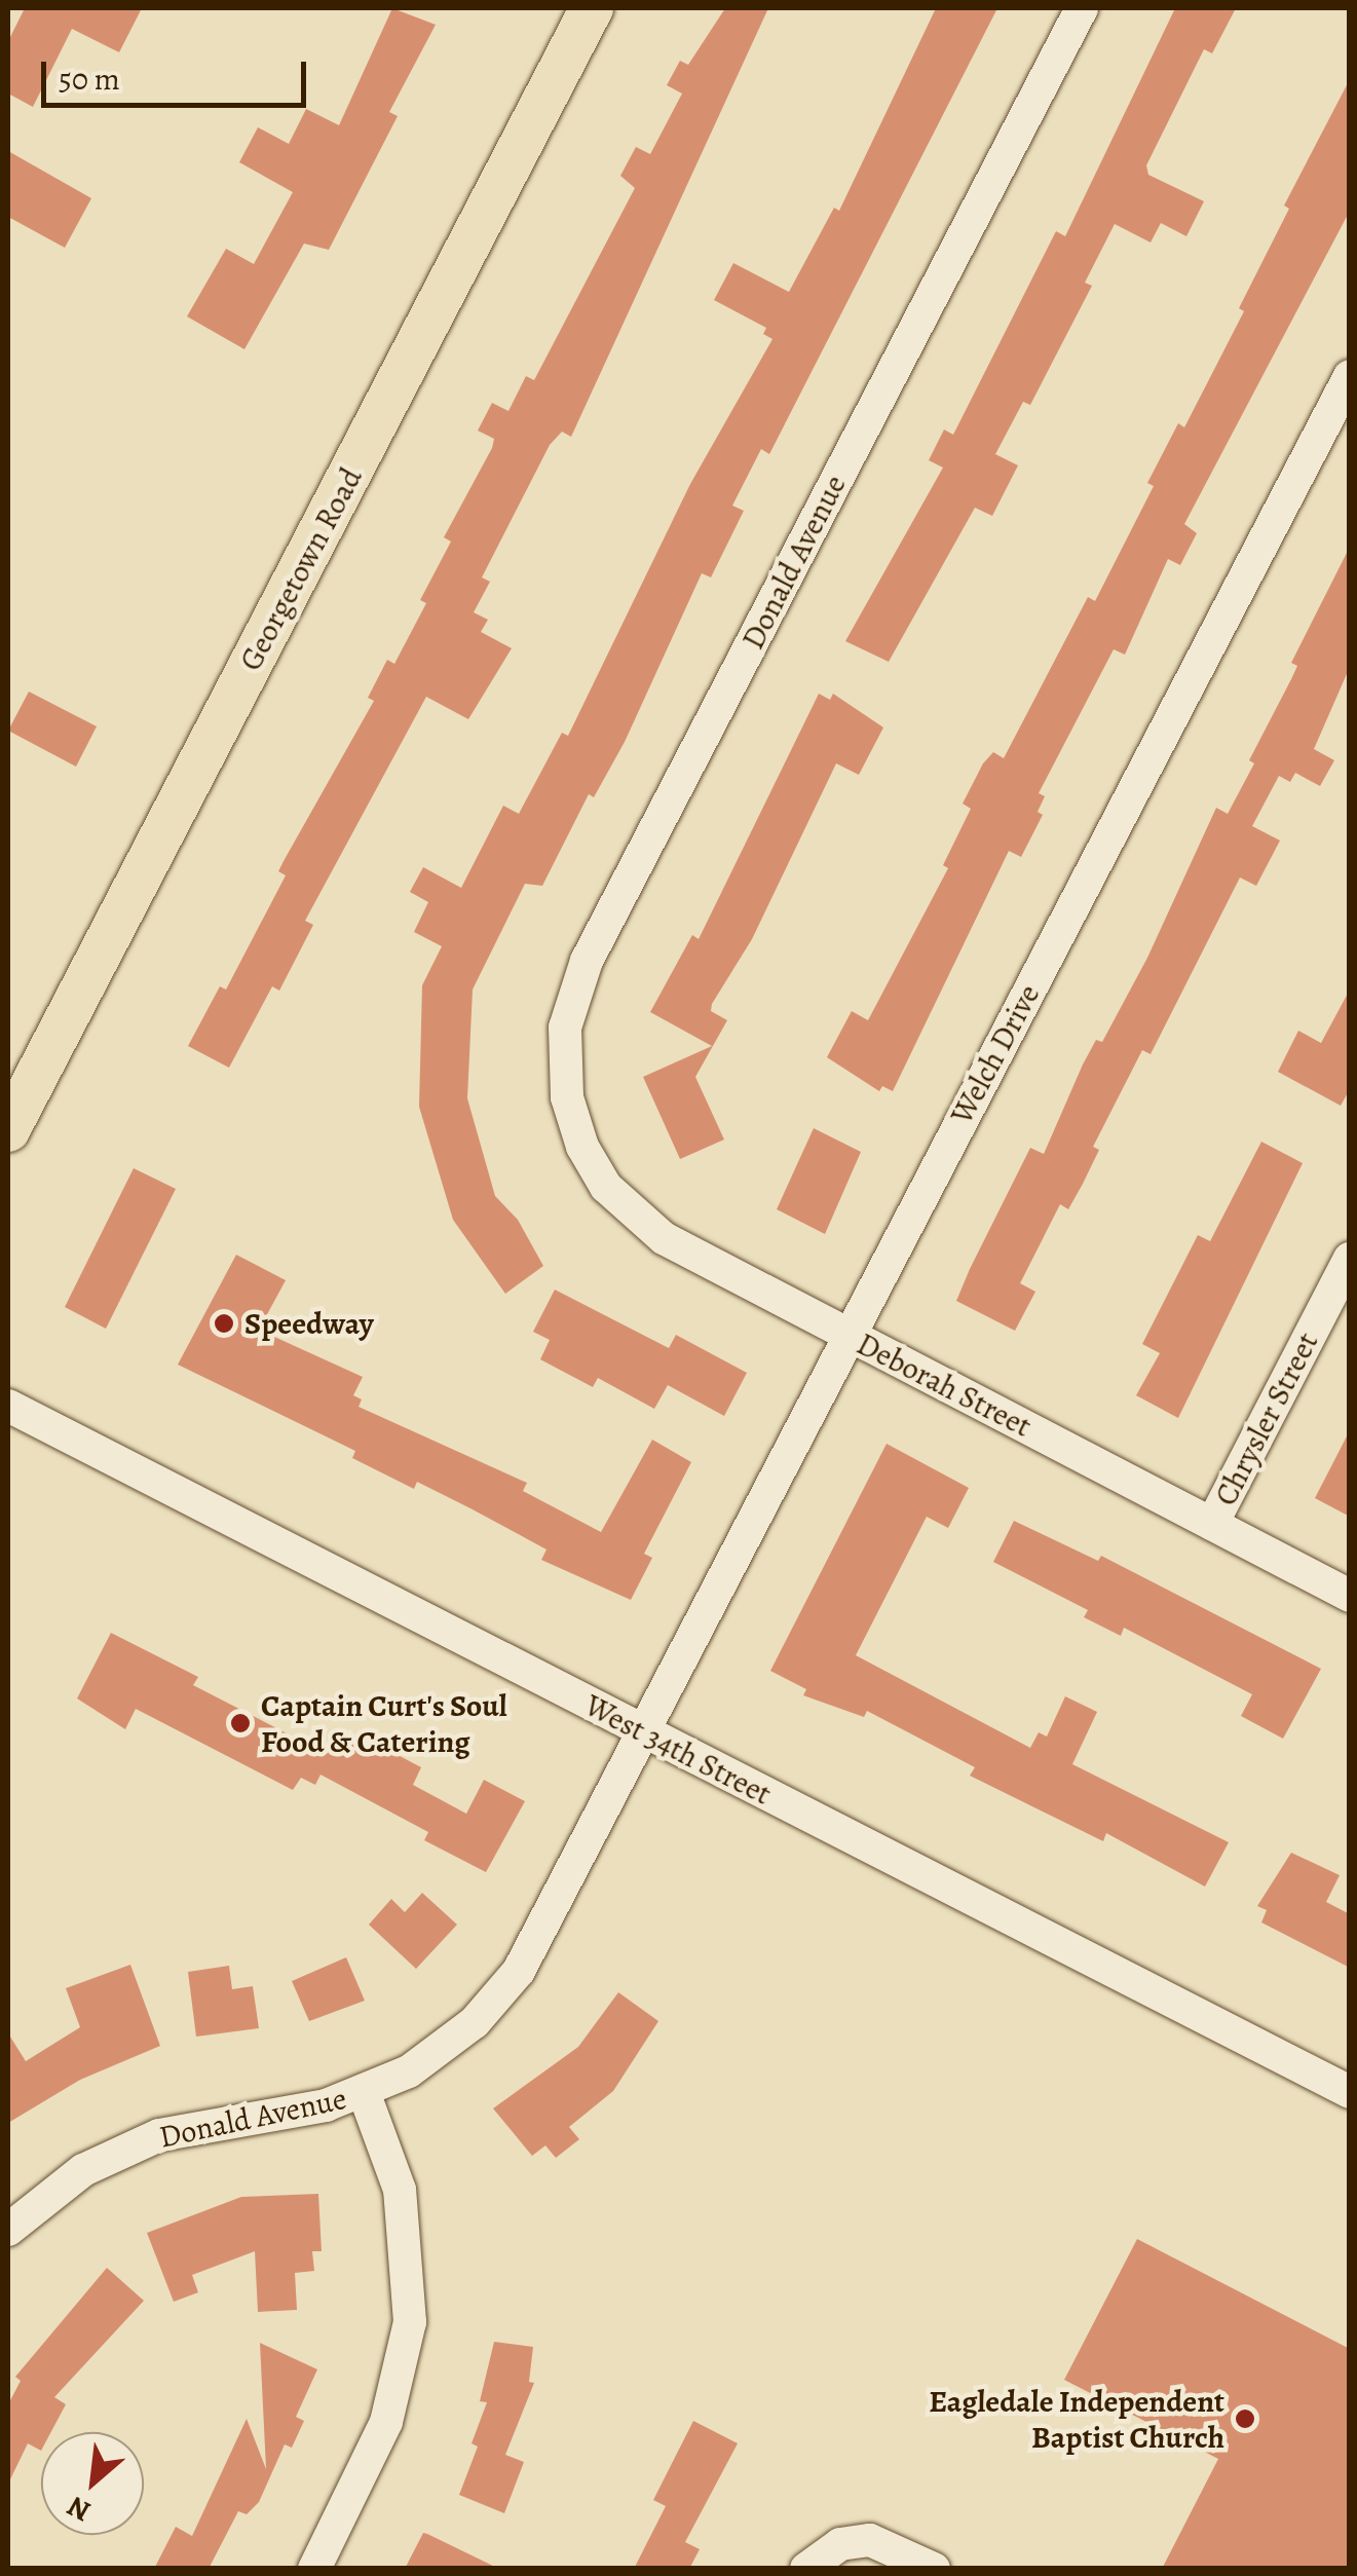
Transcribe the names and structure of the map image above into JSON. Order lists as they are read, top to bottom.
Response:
{
  "streets": {
    "main road": ["Georgetown Road"],
    "street": [
      "Donald Avenue",
      "Welch Drive",
      "Deborah Street",
      "Chrysler Street",
      "West 34th Street"
    ]
  },
  "crossings": [
    ["Donald Avenue", "Welch Drive"],
    ["Donald Avenue", "Deborah Street"],
    ["Donald Avenue", "West 34th Street"],
    ["Welch Drive", "Deborah Street"],
    ["Welch Drive", "West 34th Street"],
    ["Deborah Street", "Chrysler Street"]
  ],
  "places": ["Speedway", "Captain Curt's Soul Food & Catering", "Eagledale Independent Baptist Church"],
  "scale_bar": "50 m",
  "north": "bottom left"
}
